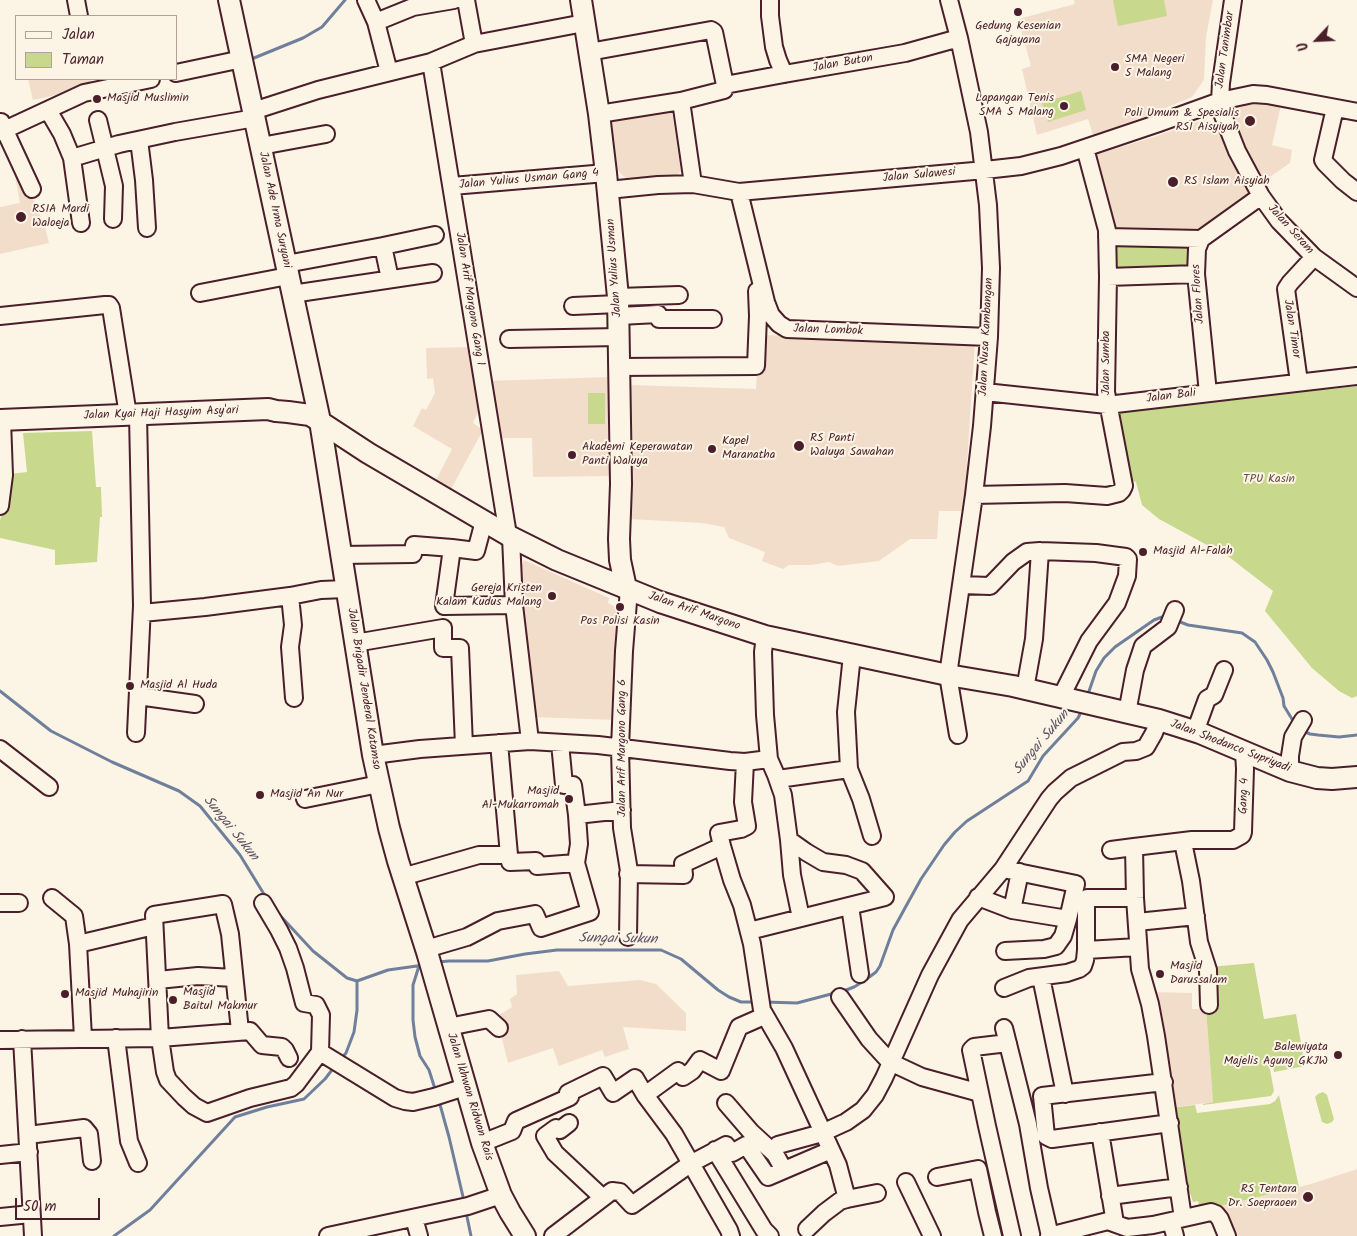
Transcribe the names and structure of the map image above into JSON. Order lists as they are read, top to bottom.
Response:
{
  "streets": {
    "main road": [
      "Jalan Ade Irma Suryani",
      "Jalan Yulius Usman",
      "Jalan Kyai Haji Hasyim Asy'ari",
      "Jalan Arif Margono",
      "Jalan Brigadir Jenderal Katamso",
      "Jalan Shodanco Supriyadi",
      "Jalan Ikhwan Ridwan Rais"
    ],
    "street": [
      "Jalan Tanimbar",
      "Jalan Buton",
      "Jalan Sulawesi",
      "Jalan Yulius Usman Gang 4",
      "Jalan Seram",
      "Jalan Flores",
      "Jalan Arif Margono Gang 1",
      "Jalan Timor",
      "Jalan Lombok",
      "Jalan Nusa Kambangan",
      "Jalan Sumba",
      "Jalan Bali",
      "Jalan Arif Margono Gang 6",
      "Gang 4"
    ]
  },
  "crossings": [
    ["Jalan Tanimbar", "Jalan Sulawesi"],
    ["Jalan Tanimbar", "Jalan Seram"],
    ["Jalan Buton", "Jalan Nusa Kambangan"],
    ["Jalan Sulawesi", "Jalan Yulius Usman Gang 4"],
    ["Jalan Sulawesi", "Jalan Seram"],
    ["Jalan Sulawesi", "Jalan Yulius Usman"],
    ["Jalan Sulawesi", "Jalan Nusa Kambangan"],
    ["Jalan Sulawesi", "Jalan Sumba"],
    ["Jalan Yulius Usman Gang 4", "Jalan Yulius Usman"],
    ["Jalan Yulius Usman Gang 4", "Jalan Arif Margono Gang 1"],
    ["Jalan Ade Irma Suryani", "Jalan Kyai Haji Hasyim Asy'ari"],
    ["Jalan Ade Irma Suryani", "Jalan Arif Margono"],
    ["Jalan Ade Irma Suryani", "Jalan Brigadir Jenderal Katamso"],
    ["Jalan Seram", "Jalan Timor"],
    ["Jalan Yulius Usman", "Jalan Arif Margono"],
    ["Jalan Yulius Usman", "Jalan Arif Margono Gang 6"],
    ["Jalan Flores", "Jalan Bali"],
    ["Jalan Arif Margono Gang 1", "Jalan Arif Margono"],
    ["Jalan Timor", "Jalan Bali"],
    ["Jalan Lombok", "Jalan Nusa Kambangan"],
    ["Jalan Nusa Kambangan", "Jalan Sumba"],
    ["Jalan Nusa Kambangan", "Jalan Bali"],
    ["Jalan Nusa Kambangan", "Jalan Arif Margono"],
    ["Jalan Sumba", "Jalan Bali"],
    ["Jalan Kyai Haji Hasyim Asy'ari", "Jalan Arif Margono"],
    ["Jalan Kyai Haji Hasyim Asy'ari", "Jalan Brigadir Jenderal Katamso"],
    ["Jalan Arif Margono", "Jalan Brigadir Jenderal Katamso"],
    ["Jalan Arif Margono", "Jalan Shodanco Supriyadi"],
    ["Jalan Arif Margono", "Jalan Arif Margono Gang 6"],
    ["Jalan Brigadir Jenderal Katamso", "Jalan Ikhwan Ridwan Rais"],
    ["Jalan Shodanco Supriyadi", "Gang 4"]
  ],
  "water": ["Sungai Sukun"],
  "parks": ["TPU Kasin"],
  "places": [
    "Gedung Kesenian Gajayana",
    "SMA Negeri 5 Malang",
    "Masjid Muslimin",
    "Lapangan Tenis SMA 5 Malang",
    "Poli Umum & Spesialis RSI Aisyiyah",
    "RS Islam Aisyiah",
    "RSIA Mardi Waloeja",
    "RS Panti Waluya Sawahan",
    "Kapel Maranatha",
    "Akademi Keperawatan Panti Waluya",
    "Masjid Al-Falah",
    "Gereja Kristen Kalam Kudus Malang",
    "Pos Polisi Kasin",
    "Masjid Al Huda",
    "Masjid An Nur",
    "Masjid Al-Mukarromah",
    "Masjid Darussalam",
    "Masjid Muhajirin",
    "Masjid Baitul Makmur",
    "Balewiyata Majelis Agung GKJW",
    "RS Tentara Dr. Soepraoen"
  ],
  "legend": ["Jalan", "Taman"],
  "scale_bar": "50 m",
  "north": "bottom left"
}
